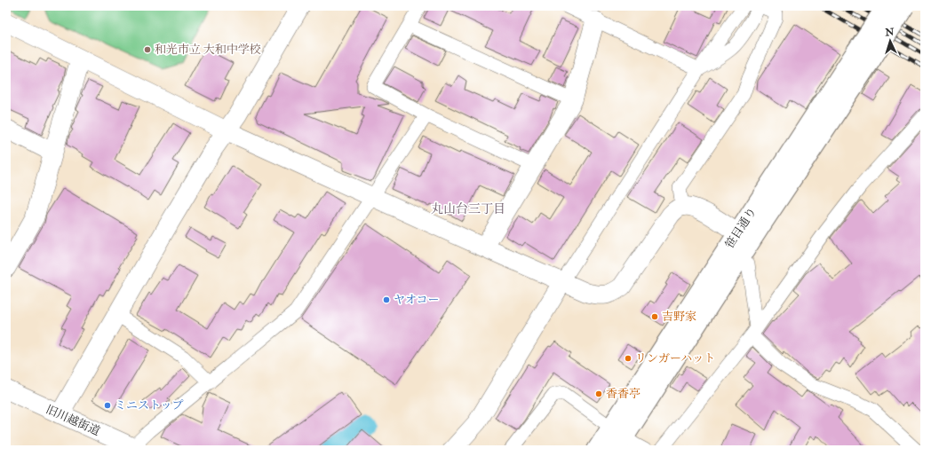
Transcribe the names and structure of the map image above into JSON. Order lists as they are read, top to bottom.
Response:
{
  "streets": {
    "main road": ["笹目通り"],
    "street": ["旧川越街道"]
  },
  "districts": ["丸山台三丁目"],
  "places": [
    "和光市立 大和中学校",
    "ヤオコー",
    "吉野家",
    "リンガーハット",
    "香香亭",
    "ミニストップ"
  ],
  "north": "top"
}
